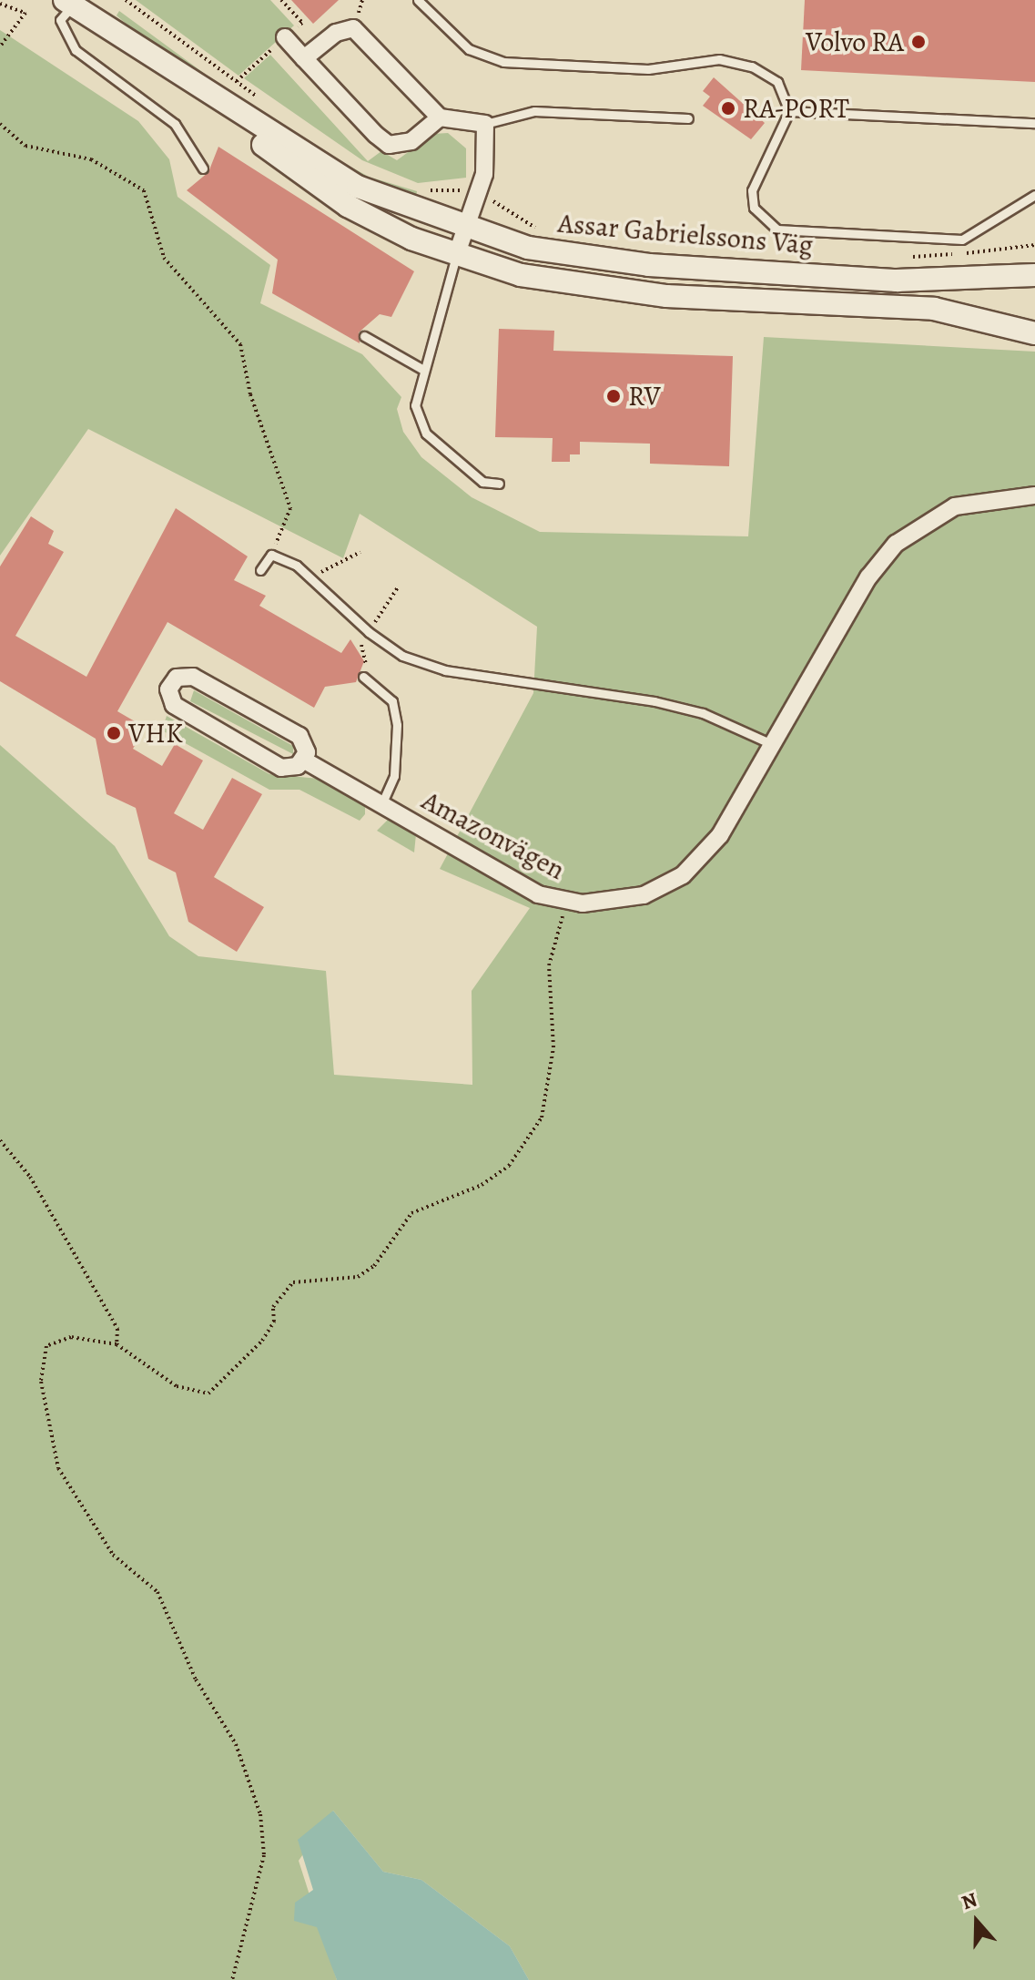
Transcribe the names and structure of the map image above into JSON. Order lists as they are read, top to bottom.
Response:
{
  "streets": {
    "street": ["Assar Gabrielssons Väg", "Amazonvägen"]
  },
  "places": [
    "Volvo RA",
    "RA-PORT",
    "RV",
    "VHK"
  ],
  "north": "top"
}
